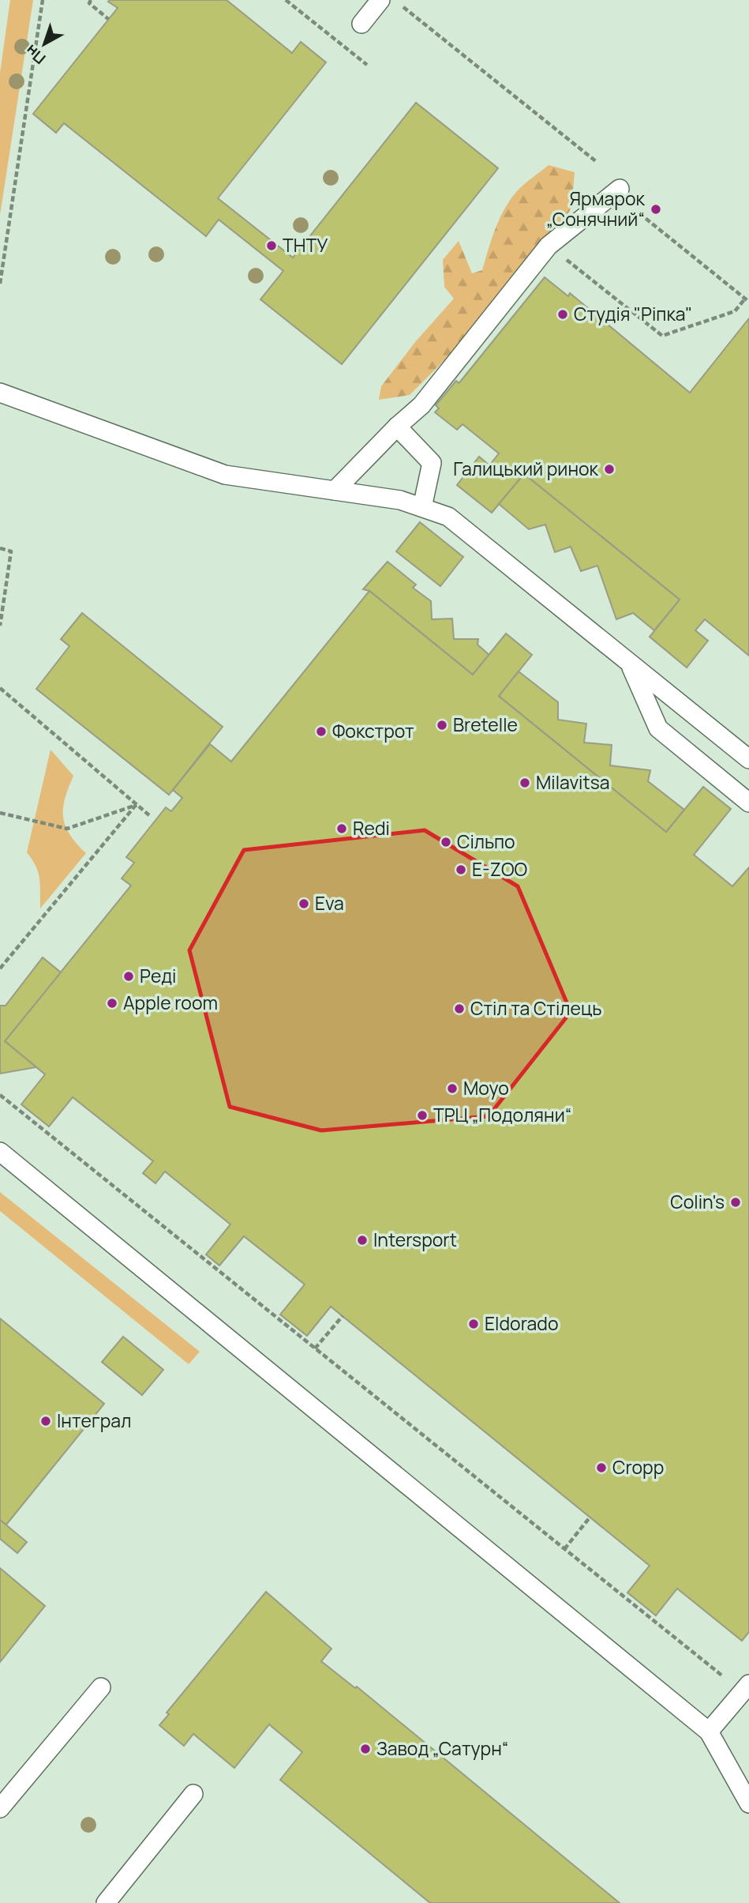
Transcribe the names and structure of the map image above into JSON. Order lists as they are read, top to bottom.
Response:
{
  "places": [
    "Ярмарок „Сонячний“",
    "ТНТУ",
    "Студія \"Ріпка\"",
    "Галицький ринок",
    "Bretelle",
    "Фокстрот",
    "Milavitsa",
    "Redi",
    "Сільпо",
    "E-ZOO",
    "Eva",
    "Реді",
    "Apple room",
    "Стіл та Стілець",
    "Moyo",
    "ТРЦ „Подоляни“",
    "Colin's",
    "Intersport",
    "Eldorado",
    "Інтеграл",
    "Cropp",
    "Завод „Сатурн“"
  ],
  "north": "bottom left"
}
